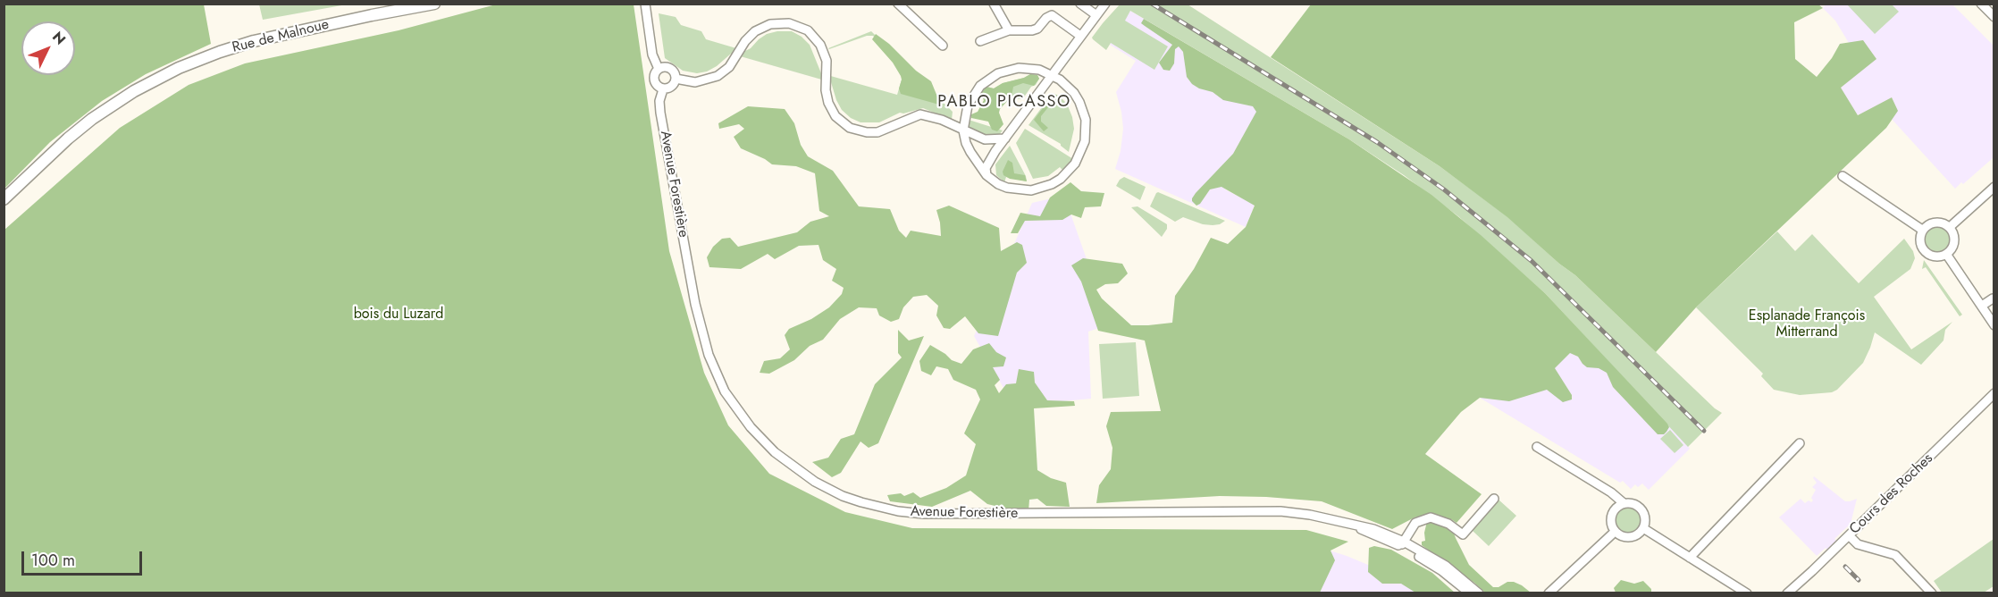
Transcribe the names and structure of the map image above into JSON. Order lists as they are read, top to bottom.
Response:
{
  "streets": {
    "main road": ["Rue de Malnoue"],
    "street": ["Avenue Forestière", "Cours des Roches"]
  },
  "districts": ["PABLO PICASSO"],
  "parks": ["bois du Luzard", "Esplanade François Mitterrand"],
  "scale_bar": "100 m",
  "north": "top right"
}
